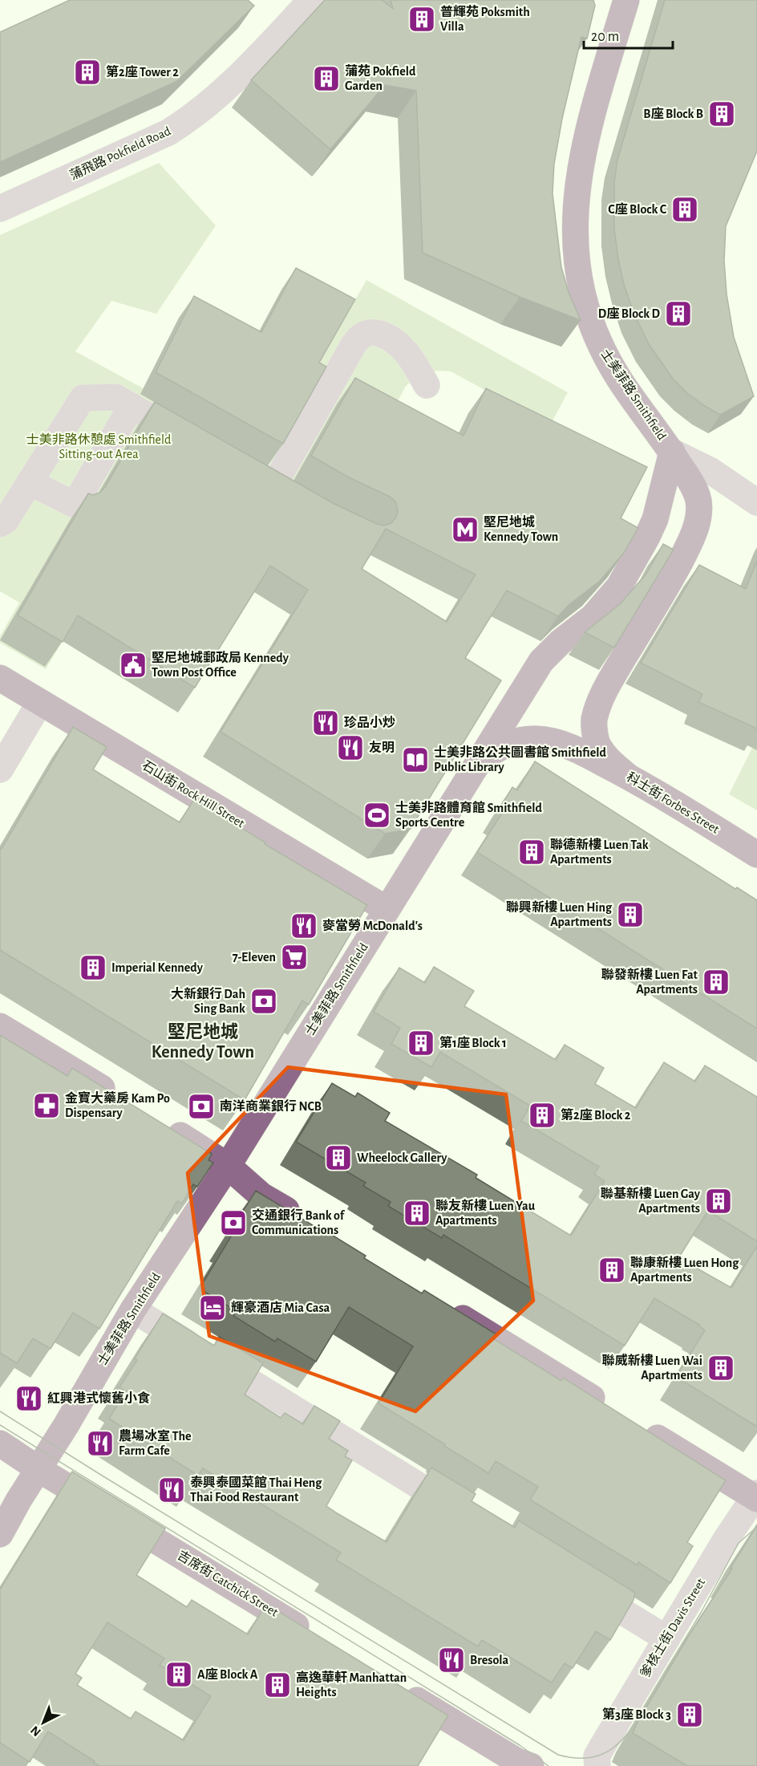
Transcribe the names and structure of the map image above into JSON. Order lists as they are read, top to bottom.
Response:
{
  "streets": {
    "main road": [
      "士美菲路 Smithfield",
      "石山街 Rock Hill Street",
      "科士街 Forbes Street",
      "吉席街 Catchick Street"
    ],
    "street": ["蒲飛路 Pokfield Road", "爹核士街 Davis Street"]
  },
  "crossings": [
    ["士美菲路 Smithfield", "石山街 Rock Hill Street"],
    ["士美菲路 Smithfield", "科士街 Forbes Street"],
    ["士美菲路 Smithfield", "吉席街 Catchick Street"]
  ],
  "districts": ["堅尼地城 Kennedy Town"],
  "parks": ["士美非路休憩處 Smithfield Sitting-out Area"],
  "places": {
    "building": [
      "普輝苑 Poksmith Villa",
      "第2座 Tower 2",
      "蒲苑 Pokfield Garden",
      "B座 Block B",
      "C座 Block C",
      "D座 Block D",
      "聯德新樓 Luen Tak Apartments",
      "聯興新樓 Luen Hing Apartments",
      "Imperial Kennedy",
      "聯發新樓 Luen Fat Apartments",
      "第1座 Block 1",
      "第2座 Block 2",
      "Wheelock Gallery",
      "聯基新樓 Luen Gay Apartments",
      "聯友新樓 Luen Yau Apartments",
      "聯康新樓 Luen Hong Apartments",
      "聯威新樓 Luen Wai Apartments",
      "A座 Block A",
      "高逸華軒 Manhattan Heights",
      "第3座 Block 3"
    ],
    "metro station": ["堅尼地城 Kennedy Town"],
    "public building": ["堅尼地城郵政局 Kennedy Town Post Office"],
    "restaurant": [
      "珍品小炒",
      "友明",
      "麥當勞 McDonald's",
      "紅興港式懷舊小食",
      "農場冰室 The Farm Cafe",
      "泰興泰國菜館 Thai Heng Thai Food Restaurant",
      "Bresola"
    ],
    "library": ["士美非路公共圖書館 Smithfield Public Library"],
    "sports": ["士美非路體育館 Smithfield Sports Centre"],
    "supermarket": ["7-Eleven"],
    "bank": ["大新銀行 Dah Sing Bank", "南洋商業銀行 NCB", "交通銀行 Bank of Communications"],
    "pharmacy": ["金寶大藥房 Kam Po Dispensary"],
    "hotel": ["輝豪酒店 Mia Casa"]
  },
  "scale_bar": "20 m",
  "north": "bottom left"
}
